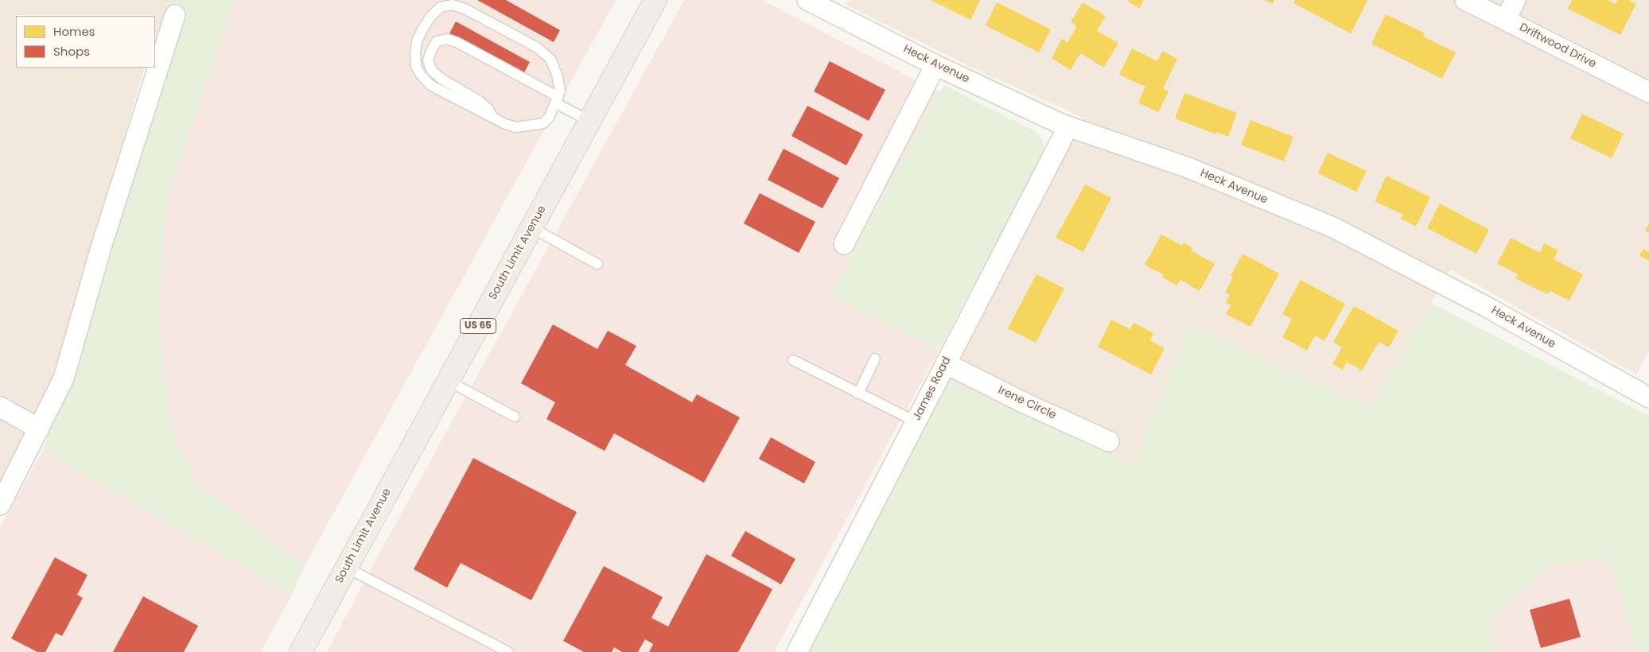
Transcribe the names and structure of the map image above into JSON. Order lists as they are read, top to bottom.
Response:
{
  "streets": {
    "highway": ["South Limit Avenue", "US 65"],
    "street": [
      "Driftwood Drive",
      "Heck Avenue",
      "James Road",
      "Irene Circle"
    ]
  },
  "crossings": [
    ["Heck Avenue", "James Road"],
    ["James Road", "Irene Circle"]
  ],
  "legend": ["Homes", "Shops"]
}
